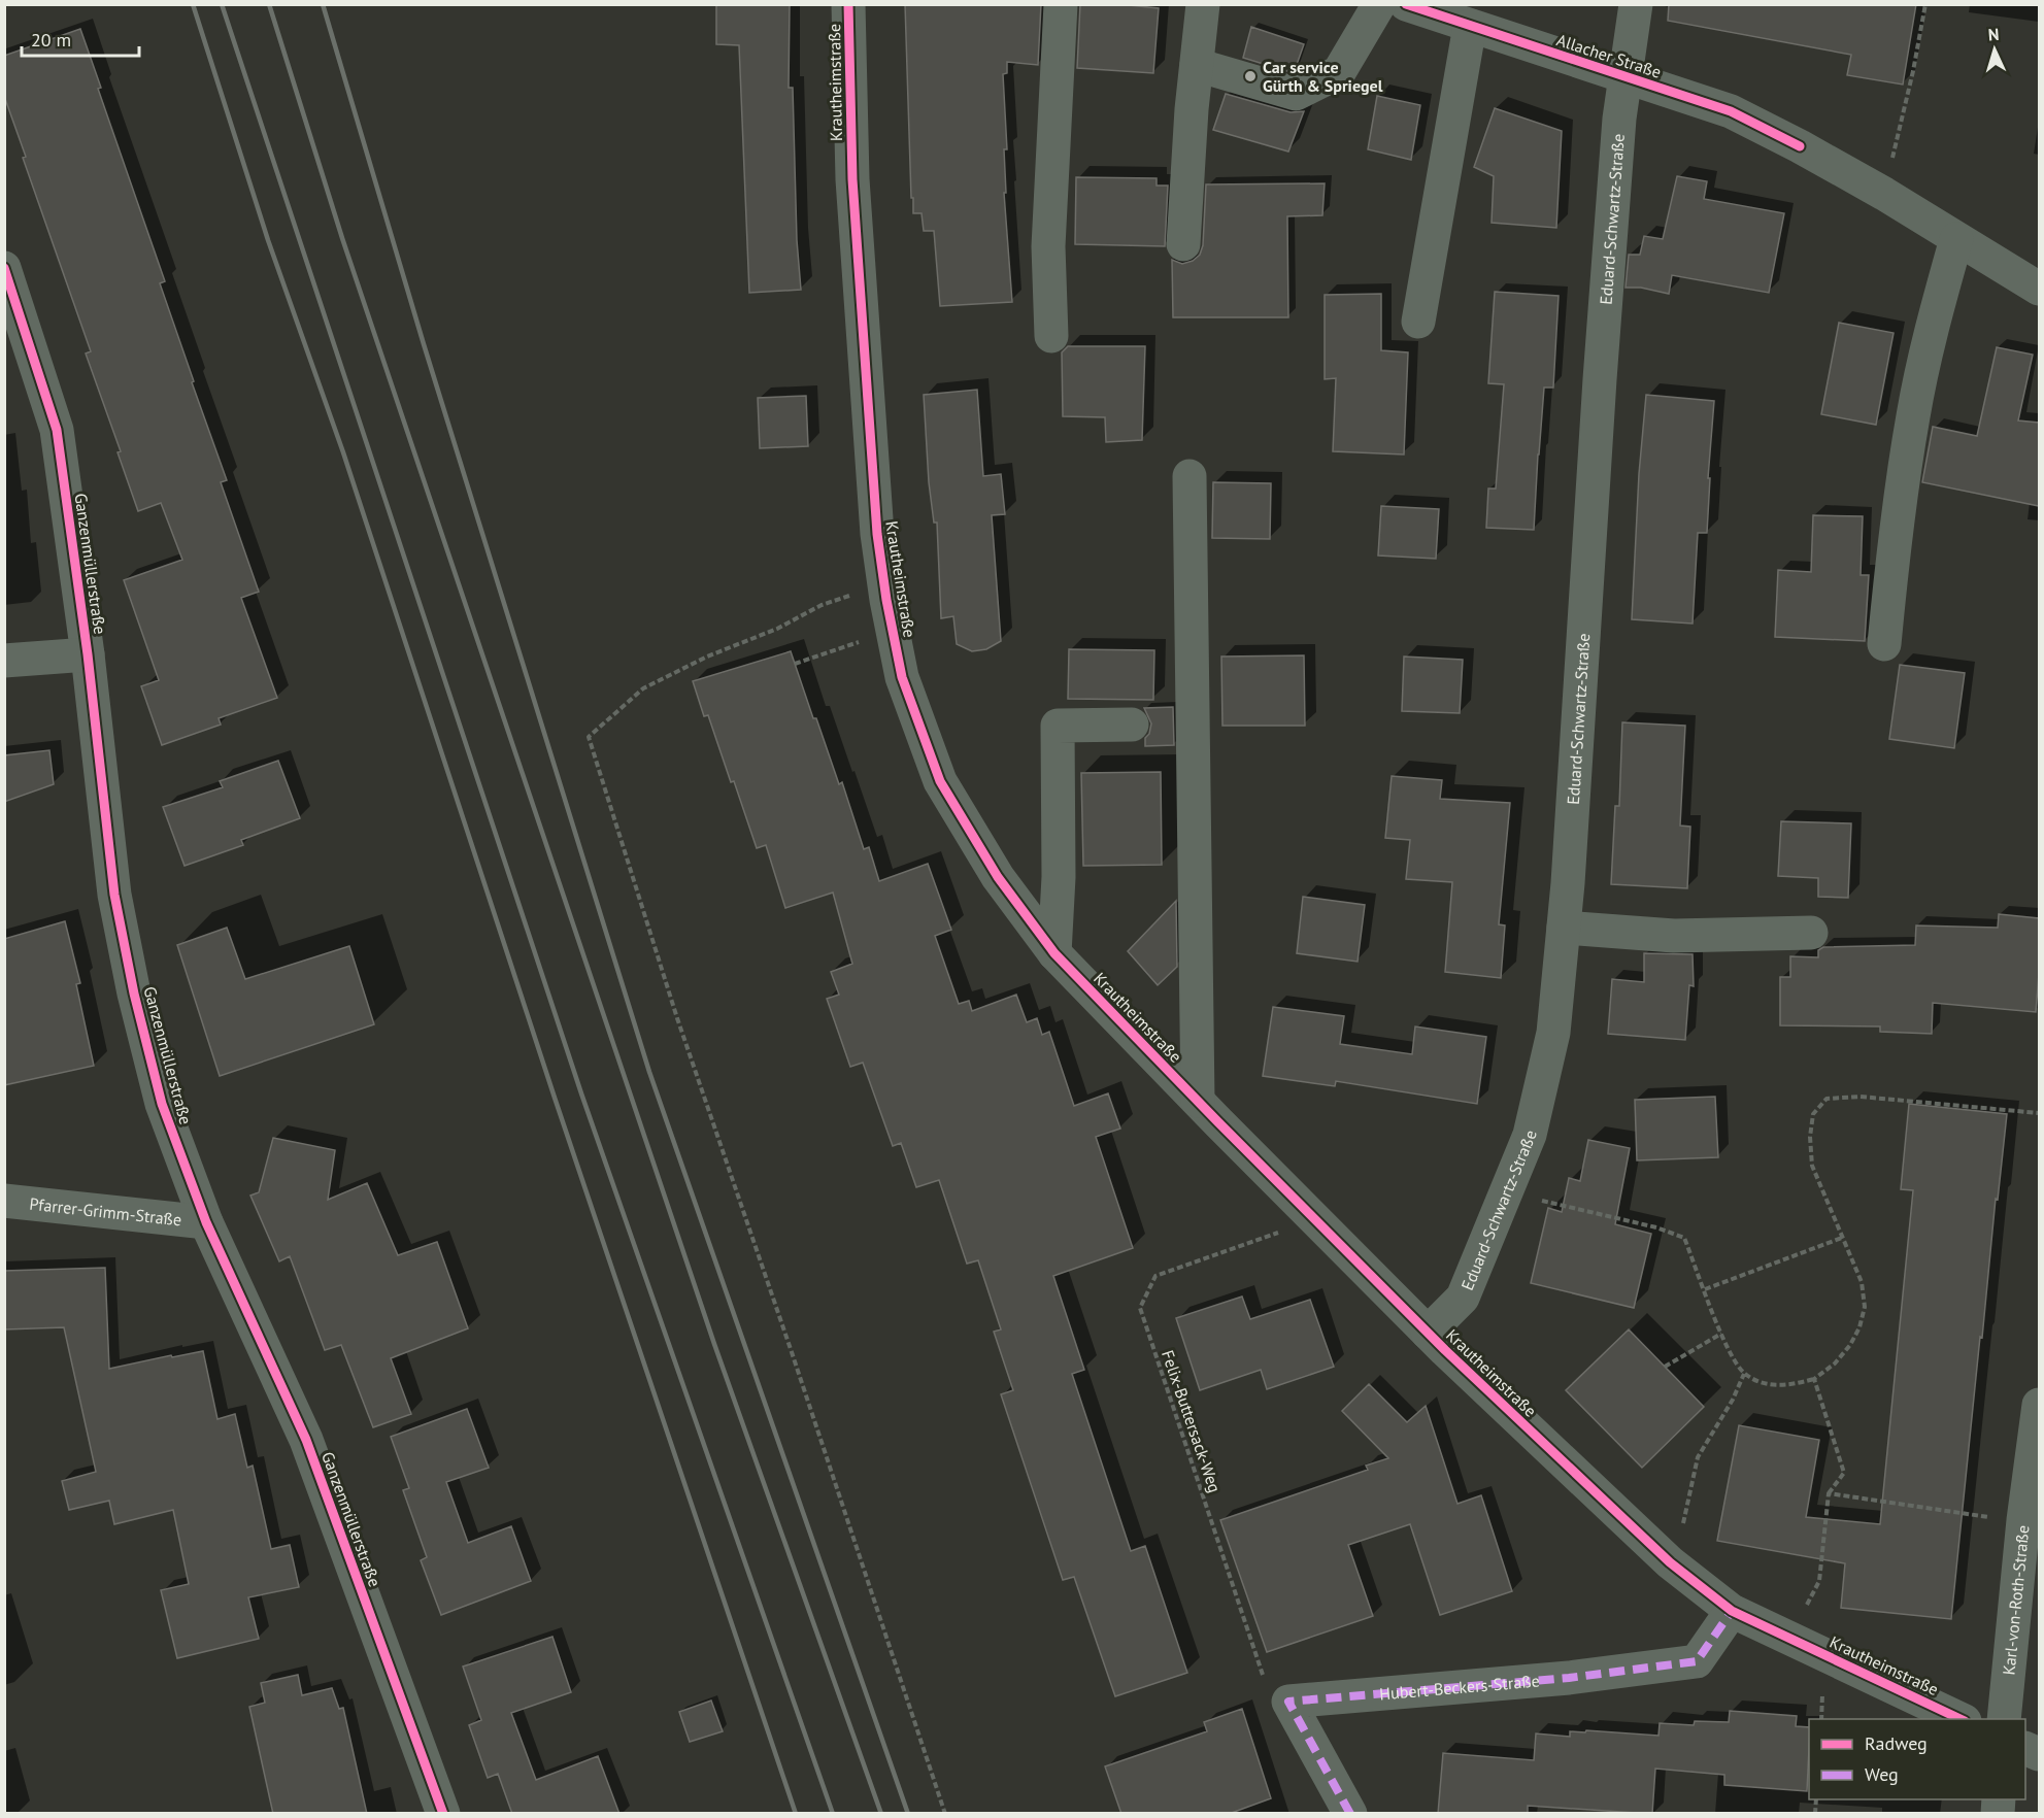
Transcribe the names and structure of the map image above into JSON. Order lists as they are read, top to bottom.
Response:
{
  "streets": {
    "street": [
      "Allacher Straße",
      "Krautheimstraße",
      "Eduard-Schwartz-Straße",
      "Ganzenmüllerstraße",
      "Pfarrer-Grimm-Straße",
      "Karl-von-Roth-Straße",
      "Hubert-Beckers-Straße"
    ],
    "path": ["Felix-Buttersack-Weg"]
  },
  "crossings": [
    ["Allacher Straße", "Eduard-Schwartz-Straße"],
    ["Krautheimstraße", "Eduard-Schwartz-Straße"],
    ["Krautheimstraße", "Hubert-Beckers-Straße"],
    ["Ganzenmüllerstraße", "Pfarrer-Grimm-Straße"],
    ["Felix-Buttersack-Weg", "Hubert-Beckers-Straße"]
  ],
  "places": ["Car service Gürth & Spriegel"],
  "legend": ["Radweg", "Weg"],
  "scale_bar": "20 m",
  "north": "top"
}
